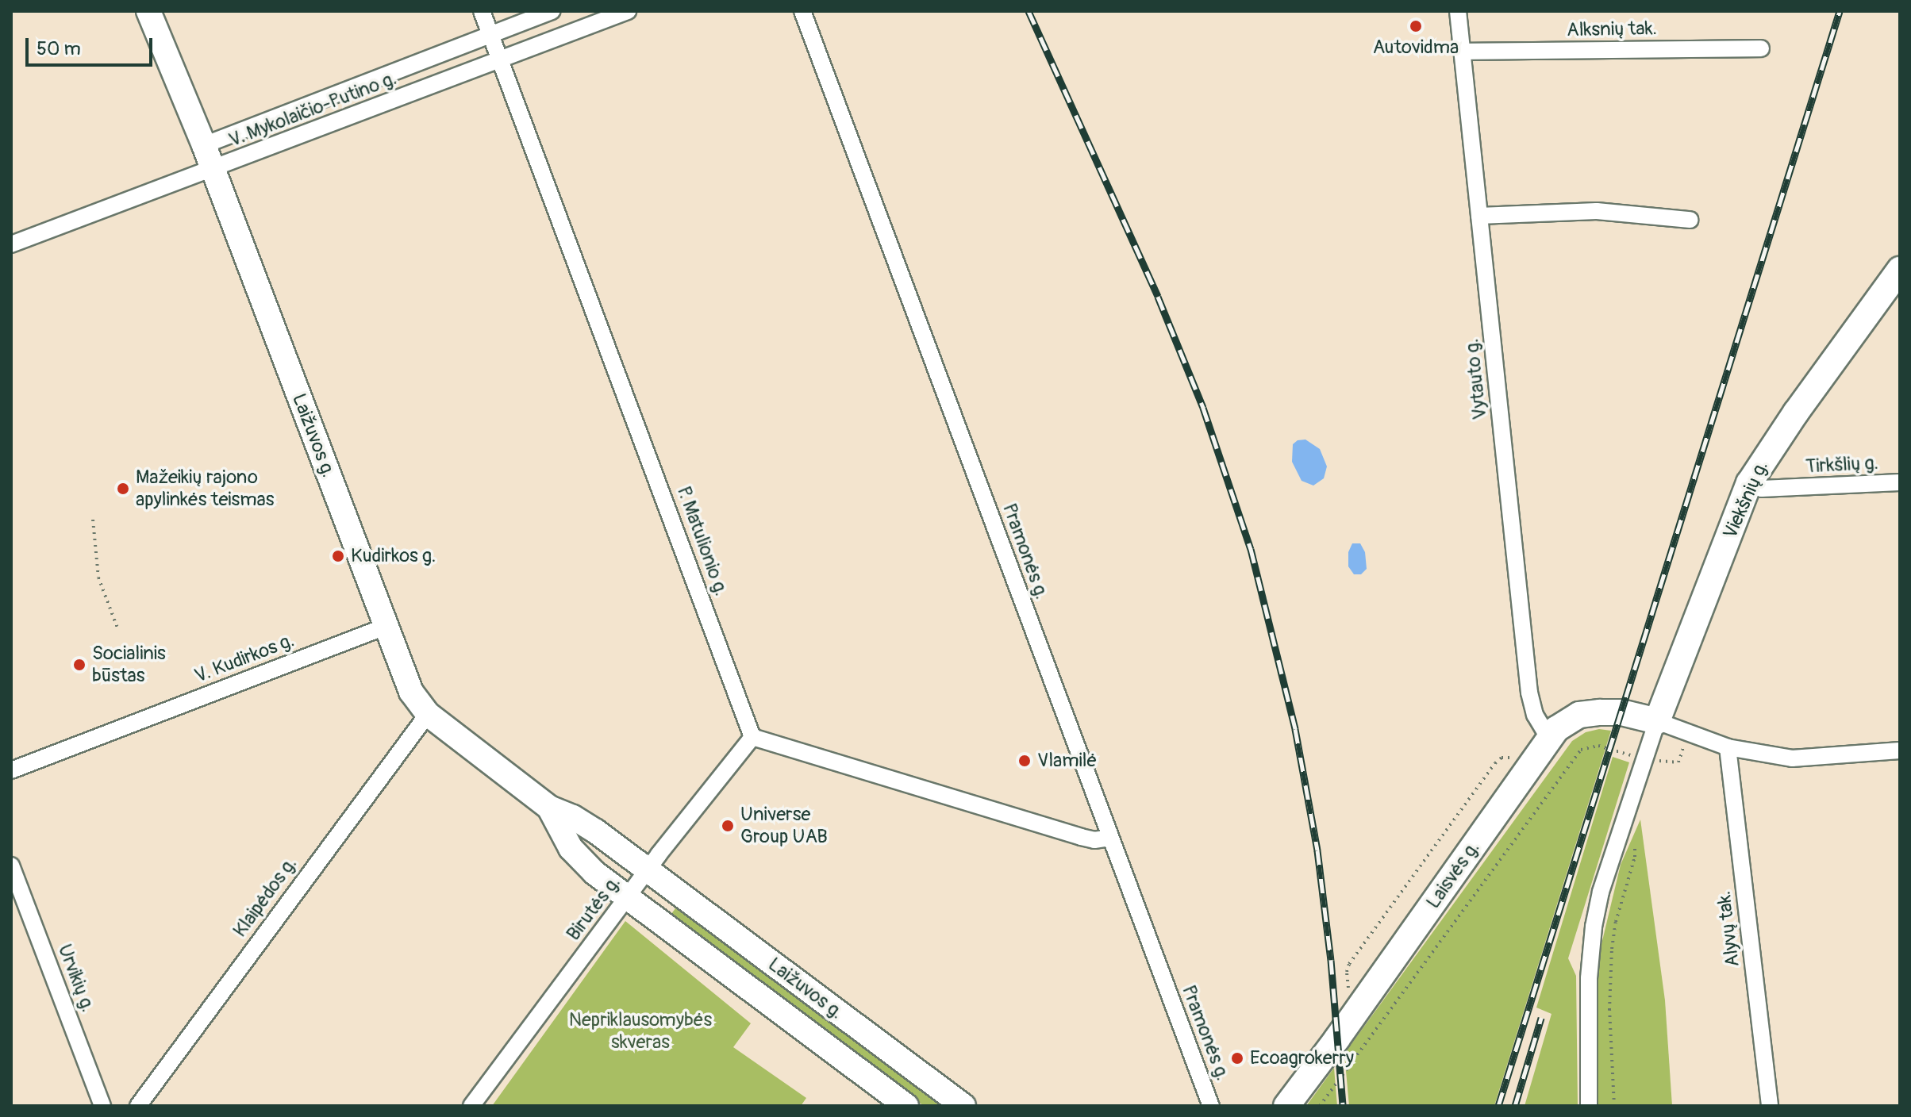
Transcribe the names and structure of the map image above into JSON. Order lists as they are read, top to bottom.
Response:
{
  "streets": {
    "main road": ["Laižuvos g.", "Viekšnių g.", "Laisvės g."],
    "street": [
      "Alksnių tak.",
      "V. Mykolaičio-Putino g.",
      "Vytauto g.",
      "Tirkšlių g.",
      "P. Matulionio g.",
      "Pramonės g.",
      "V. Kudirkos g.",
      "Klaipėdos g.",
      "Birutės g.",
      "Alyvų tak.",
      "Urvikių g."
    ]
  },
  "crossings": [
    ["Alksnių tak.", "Vytauto g."],
    ["V. Mykolaičio-Putino g.", "Laižuvos g."],
    ["V. Mykolaičio-Putino g.", "P. Matulionio g."],
    ["Vytauto g.", "Laisvės g."],
    ["Laižuvos g.", "V. Kudirkos g."],
    ["Laižuvos g.", "Klaipėdos g."],
    ["Laižuvos g.", "Birutės g."],
    ["Tirkšlių g.", "Viekšnių g."],
    ["Viekšnių g.", "Laisvės g."],
    ["P. Matulionio g.", "Birutės g."]
  ],
  "parks": ["Nepriklausomybės skveras"],
  "places": [
    "Autovidma",
    "Mažeikių rajono apylinkės teismas",
    "Kudirkos g.",
    "Socialinis būstas",
    "Vlamilė",
    "Universe Group UAB",
    "Ecoagrokerry"
  ],
  "scale_bar": "50 m"
}
